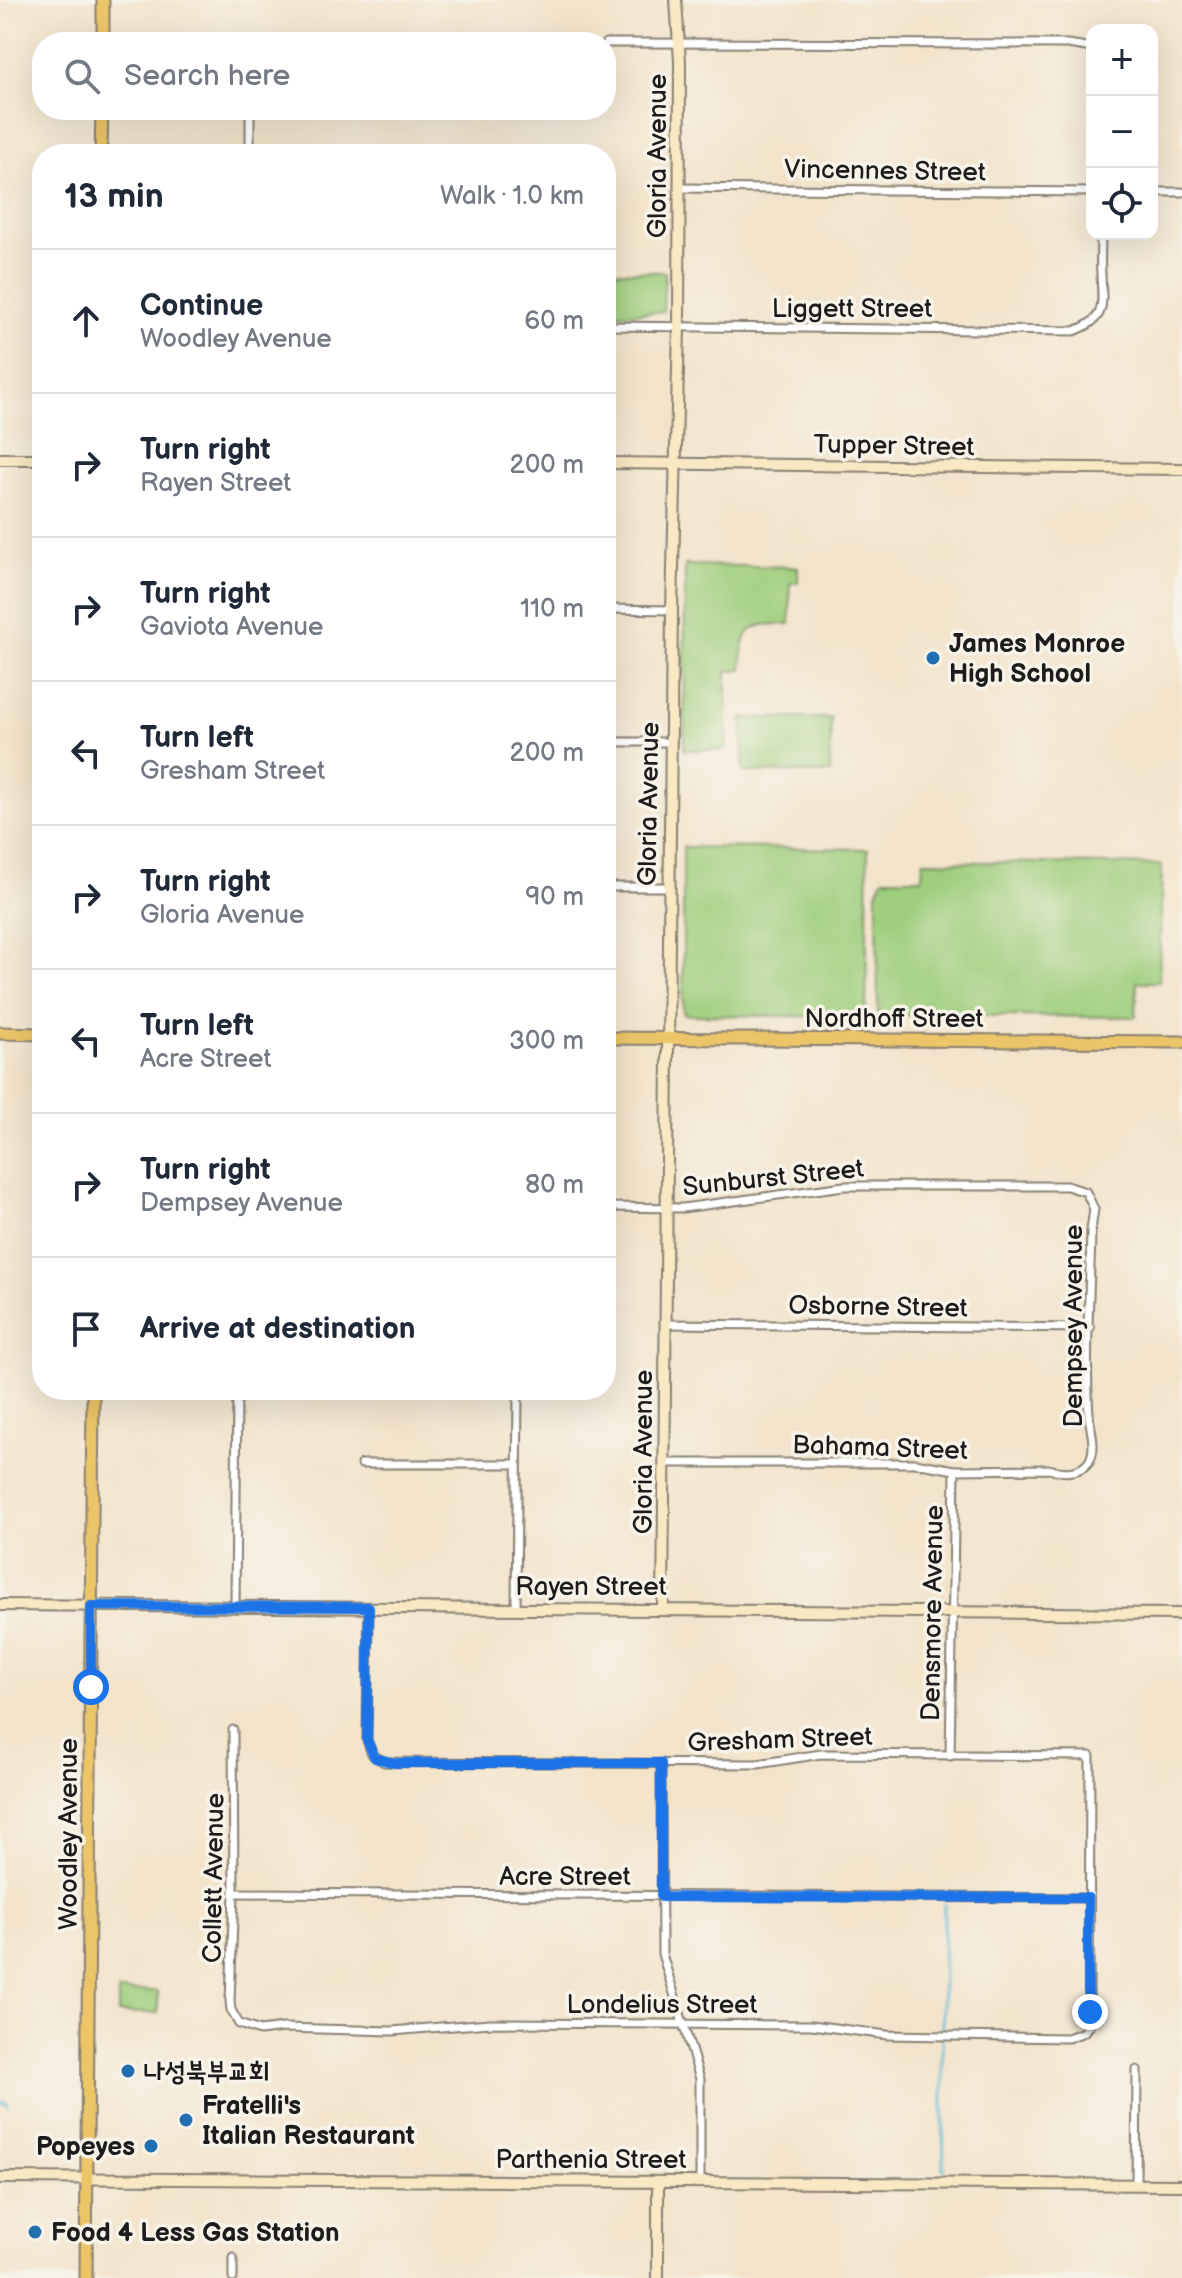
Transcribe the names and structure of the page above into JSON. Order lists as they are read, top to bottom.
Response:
{
  "streets": {
    "main road": ["Nordhoff Street", "Woodley Avenue"],
    "street": [
      "Gloria Avenue",
      "Vincennes Street",
      "Liggett Street",
      "Tupper Street",
      "Sunburst Street",
      "Osborne Street",
      "Dempsey Avenue",
      "Bahama Street",
      "Rayen Street",
      "Densmore Avenue",
      "Gresham Street",
      "Acre Street",
      "Collett Avenue",
      "Londelius Street",
      "Parthenia Street"
    ]
  },
  "crossings": [
    ["Gloria Avenue", "Vincennes Street"],
    ["Gloria Avenue", "Liggett Street"],
    ["Gloria Avenue", "Tupper Street"],
    ["Gloria Avenue", "Nordhoff Street"],
    ["Gloria Avenue", "Sunburst Street"],
    ["Gloria Avenue", "Osborne Street"],
    ["Gloria Avenue", "Bahama Street"],
    ["Gloria Avenue", "Rayen Street"],
    ["Sunburst Street", "Dempsey Avenue"],
    ["Osborne Street", "Dempsey Avenue"],
    ["Dempsey Avenue", "Bahama Street"],
    ["Bahama Street", "Densmore Avenue"],
    ["Rayen Street", "Densmore Avenue"],
    ["Rayen Street", "Gresham Street"],
    ["Rayen Street", "Woodley Avenue"],
    ["Densmore Avenue", "Gresham Street"],
    ["Gresham Street", "Acre Street"],
    ["Gresham Street", "Londelius Street"],
    ["Woodley Avenue", "Parthenia Street"],
    ["Acre Street", "Collett Avenue"],
    ["Acre Street", "Londelius Street"],
    ["Collett Avenue", "Londelius Street"]
  ],
  "places": [
    "James Monroe High School",
    "나성북부교회",
    "Fratelli's Italian Restaurant",
    "Popeyes",
    "Food 4 Less Gas Station"
  ],
  "page": {
    "map_buttons": ["+", "−"],
    "search": "Search here",
    "heading": ["13 min", "Walk · 1.0 km"],
    "list": [
      ["Continue", "Woodley Avenue", "60 m"],
      ["Turn right", "Rayen Street", "200 m"],
      ["Turn right", "Gaviota Avenue", "110 m"],
      ["Turn left", "Gresham Street", "200 m"],
      ["Turn right", "Gloria Avenue", "90 m"],
      ["Turn left", "Acre Street", "300 m"],
      ["Turn right", "Dempsey Avenue", "80 m"],
      "Arrive at destination"
    ]
  }
}
